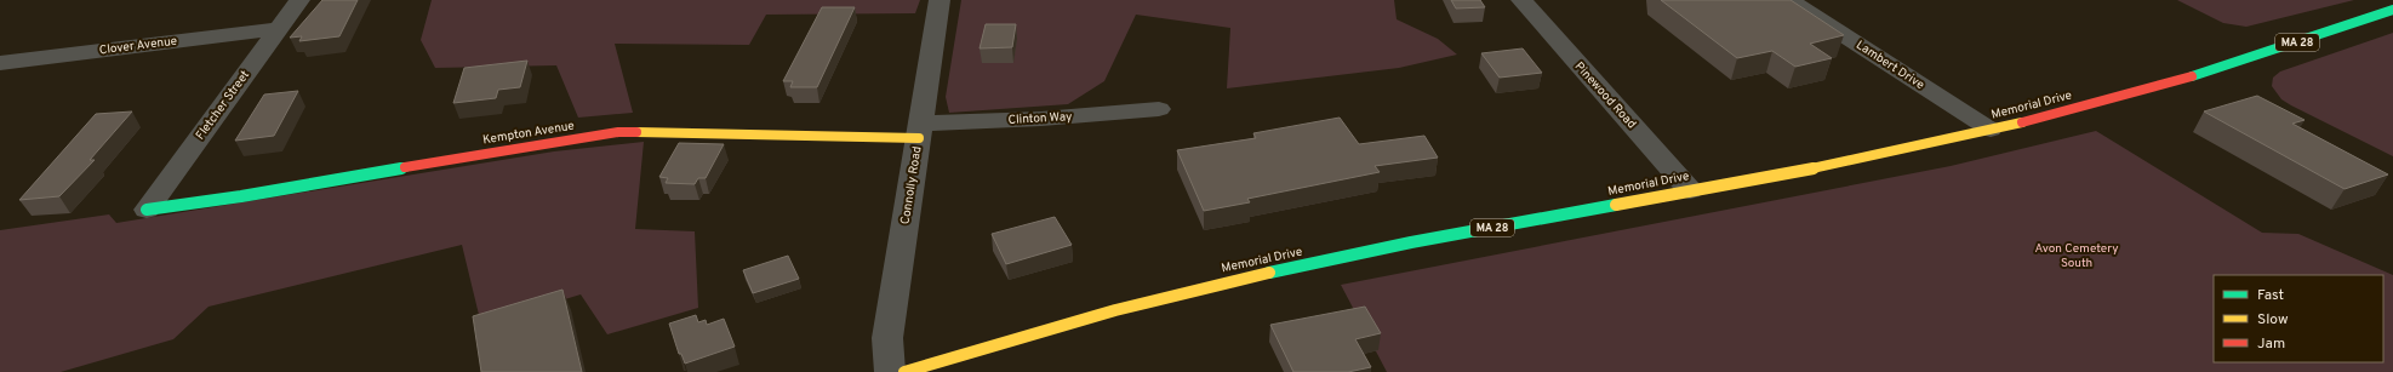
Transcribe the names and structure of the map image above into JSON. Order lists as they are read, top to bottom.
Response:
{
  "streets": {
    "main road": ["MA 28", "Memorial Drive", "Kempton Avenue"],
    "street": [
      "Clover Avenue",
      "Lambert Drive",
      "Pinewood Road",
      "Fletcher Street",
      "Clinton Way",
      "Connolly Road"
    ]
  },
  "crossings": [
    ["Clover Avenue", "Fletcher Street"],
    ["Lambert Drive", "Memorial Drive"],
    ["Pinewood Road", "Memorial Drive"],
    ["Fletcher Street", "Kempton Avenue"],
    ["Clinton Way", "Kempton Avenue"],
    ["Clinton Way", "Connolly Road"],
    ["Kempton Avenue", "Connolly Road"]
  ],
  "parks": ["Avon Cemetery South"],
  "legend": ["Fast", "Slow", "Jam"]
}
